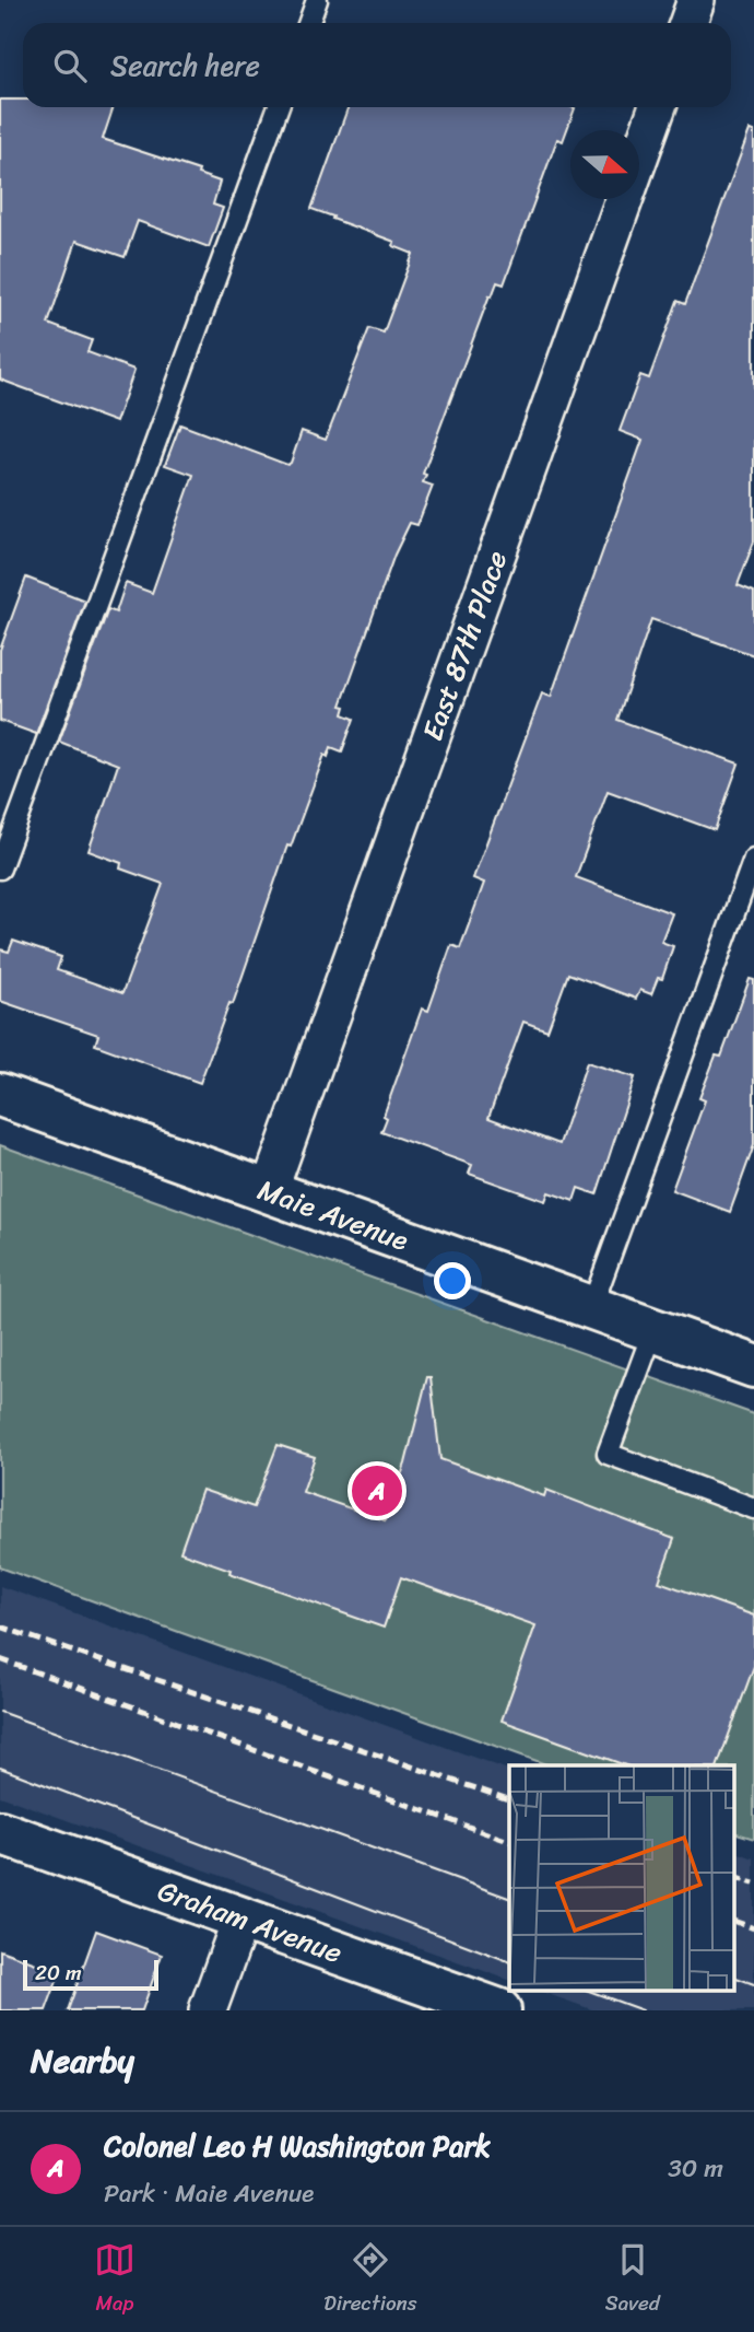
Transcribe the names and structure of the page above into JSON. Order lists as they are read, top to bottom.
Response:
{
  "streets": {
    "street": ["East 87th Place", "Maie Avenue", "Graham Avenue"]
  },
  "crossings": [
    ["East 87th Place", "Maie Avenue"]
  ],
  "scale_bar": "20 m",
  "north": "right",
  "page": {
    "search": "Search here",
    "pins": "A",
    "scale": "20 m",
    "heading": "Nearby",
    "list": [
      {
        "mark": "A",
        "name": "Colonel Leo H Washington Park",
        "note": "Park · Maie Avenue",
        "value": "30 m"
      }
    ],
    "nav": ["Map", "Directions", "Saved"]
  }
}
